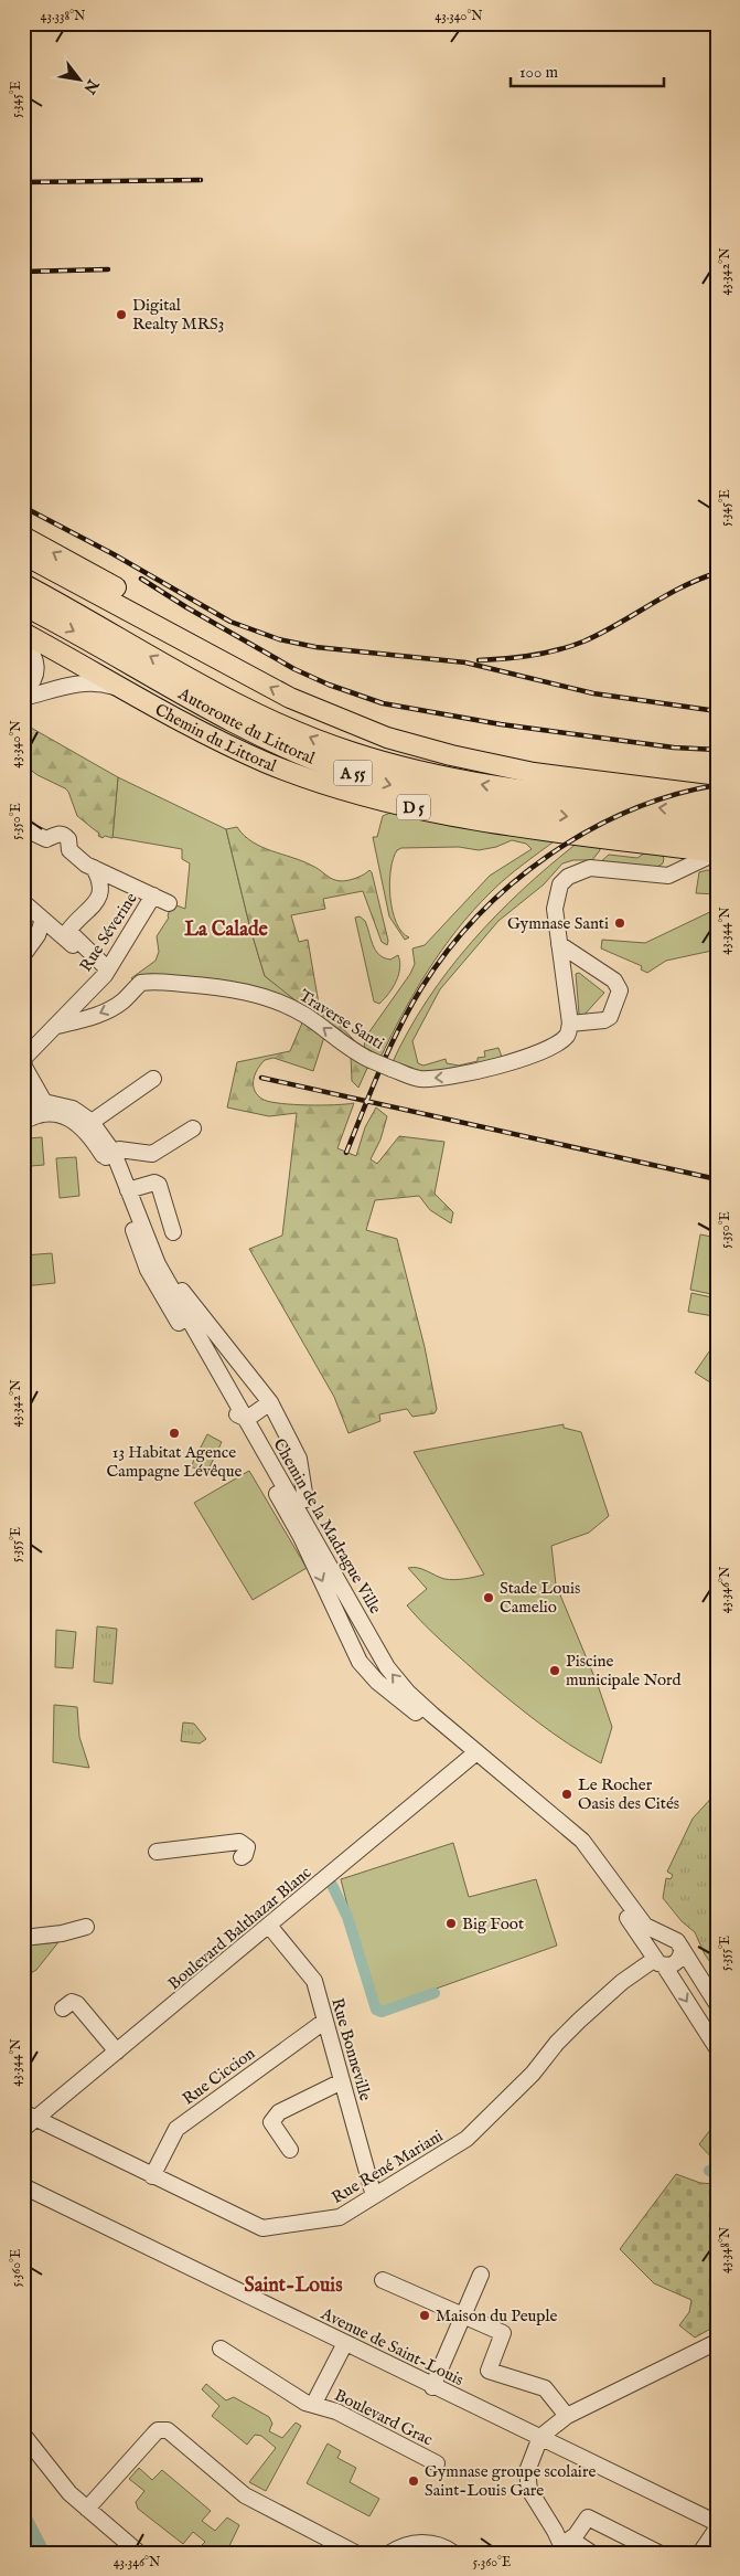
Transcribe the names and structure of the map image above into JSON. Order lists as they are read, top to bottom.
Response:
{
  "streets": {
    "highway": ["Autoroute du Littoral", "A 55"],
    "main road": ["Chemin du Littoral", "D 5"],
    "street": [
      "Rue Séverine",
      "Traverse Santi",
      "Chemin de la Madrague Ville",
      "Boulevard Balthazar Blanc",
      "Rue Bonneville",
      "Rue Ciccion",
      "Rue René Mariani",
      "Avenue de Saint-Louis",
      "Boulevard Grac"
    ]
  },
  "crossings": [
    ["Rue Séverine", "Traverse Santi"],
    ["Chemin de la Madrague Ville", "Boulevard Balthazar Blanc"],
    ["Chemin de la Madrague Ville", "Rue René Mariani"],
    ["Boulevard Balthazar Blanc", "Rue Bonneville"],
    ["Boulevard Balthazar Blanc", "Rue René Mariani"],
    ["Rue Bonneville", "Rue Ciccion"],
    ["Rue Bonneville", "Rue René Mariani"],
    ["Rue Ciccion", "Rue René Mariani"],
    ["Avenue de Saint-Louis", "Boulevard Grac"]
  ],
  "one_way": ["Traverse Santi"],
  "districts": ["La Calade", "Saint-Louis"],
  "places": [
    "Digital Realty MRS3",
    "Gymnase Santi",
    "13 Habitat Agence Campagne Lévêque",
    "Stade Louis Camelio",
    "Piscine municipale Nord",
    "Le Rocher Oasis des Cités",
    "Big Foot",
    "Maison du Peuple",
    "Gymnase groupe scolaire Saint-Louis Gare"
  ],
  "scale_bar": "100 m",
  "north": "bottom right",
  "coordinates": [
    "43.338°N",
    "43.340°N",
    "5.345°E",
    "43.342°N",
    "5.350°E",
    "43.344°N",
    "5.355°E",
    "43.346°N",
    "43.348°N",
    "5.360°E"
  ]
}
